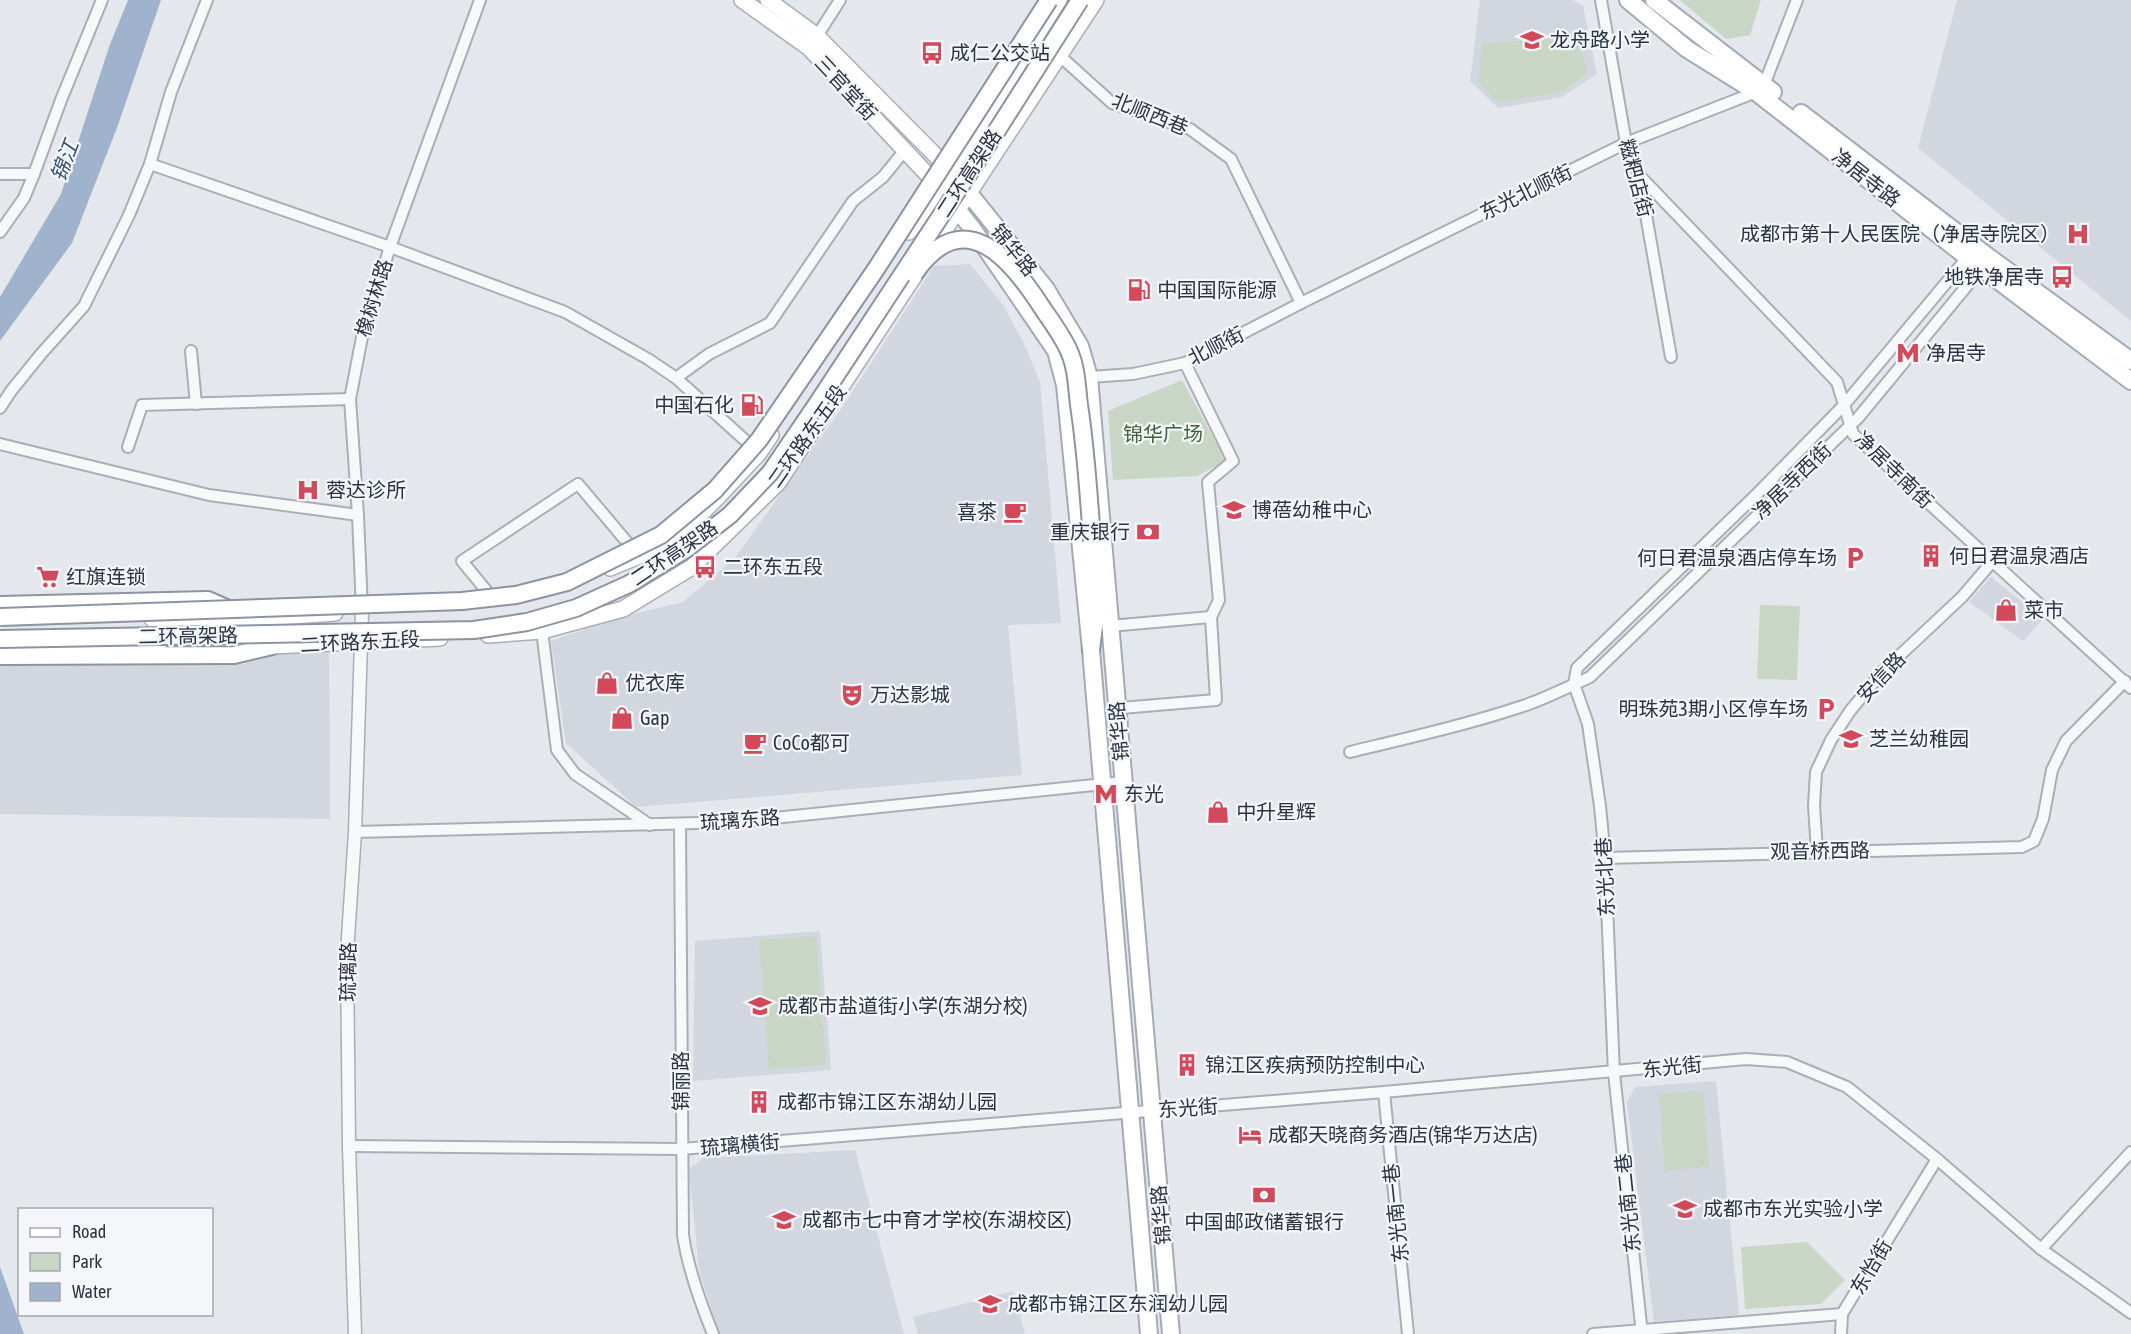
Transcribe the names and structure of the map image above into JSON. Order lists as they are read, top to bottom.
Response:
{
  "streets": {
    "main road": [
      "三官堂街",
      "二环高架路",
      "净居寺路",
      "锦华路",
      "二环路东五段"
    ],
    "street": [
      "北顺西巷",
      "糍粑店街",
      "东光北顺街",
      "橡树林路",
      "北顺街",
      "净居寺南街",
      "净居寺西街",
      "安信路",
      "琉璃东路",
      "观音桥西路",
      "东光北巷",
      "琉璃路",
      "东光街",
      "锦丽路",
      "琉璃横街",
      "东光南二巷",
      "东光南一巷",
      "东怡街"
    ]
  },
  "crossings": [
    ["三官堂街", "锦华路"],
    ["三官堂街", "二环路东五段"],
    ["北顺西巷", "东光北顺街"],
    ["北顺西巷", "北顺街"],
    ["北顺西巷", "二环路东五段"],
    ["二环高架路", "二环路东五段"],
    ["糍粑店街", "东光北顺街"],
    ["糍粑店街", "净居寺南街"],
    ["净居寺路", "东光北顺街"],
    ["净居寺路", "净居寺西街"],
    ["东光北顺街", "北顺街"],
    ["锦华路", "北顺街"],
    ["锦华路", "二环路东五段"],
    ["锦华路", "琉璃东路"],
    ["锦华路", "东光街"],
    ["锦华路", "琉璃横街"],
    ["橡树林路", "二环路东五段"],
    ["橡树林路", "琉璃路"],
    ["二环路东五段", "琉璃路"],
    ["净居寺南街", "净居寺西街"],
    ["净居寺南街", "安信路"],
    ["净居寺南街", "观音桥西路"],
    ["净居寺西街", "东光北巷"],
    ["安信路", "观音桥西路"],
    ["琉璃东路", "琉璃路"],
    ["琉璃东路", "锦丽路"],
    ["观音桥西路", "东光北巷"],
    ["东光北巷", "东光街"],
    ["东光北巷", "东光南二巷"],
    ["琉璃路", "琉璃横街"],
    ["东光街", "琉璃横街"],
    ["东光街", "东光南二巷"],
    ["东光街", "东光南一巷"],
    ["东光街", "东怡街"],
    ["锦丽路", "琉璃横街"],
    ["东光南二巷", "东怡街"]
  ],
  "water": ["锦江"],
  "parks": ["锦华广场"],
  "places": {
    "school or university": [
      "龙舟路小学",
      "博蓓幼稚中心",
      "芝兰幼稚园",
      "成都市盐道街小学(东湖分校)",
      "成都市东光实验小学",
      "成都市七中育才学校(东湖校区)",
      "成都市锦江区东润幼儿园"
    ],
    "bus stop": ["成仁公交站", "地铁净居寺", "二环东五段"],
    "hospital": ["成都市第十人民医院（净居寺院区）", "蓉达诊所"],
    "fuel station": ["中国国际能源", "中国石化"],
    "metro station": ["净居寺", "东光"],
    "cafe": ["喜茶", "CoCo都可"],
    "bank": ["重庆银行", "中国邮政储蓄银行"],
    "building": ["何日君温泉酒店", "锦江区疾病预防控制中心", "成都市锦江区东湖幼儿园"],
    "parking": ["何日君温泉酒店停车场", "明珠苑3期小区停车场"],
    "supermarket": ["红旗连锁"],
    "shop": [
      "菜市",
      "优衣库",
      "Gap",
      "中升星辉"
    ],
    "theatre": ["万达影城"],
    "hotel": ["成都天晓商务酒店(锦华万达店)"]
  },
  "legend": ["Road", "Park", "Water"]
}
